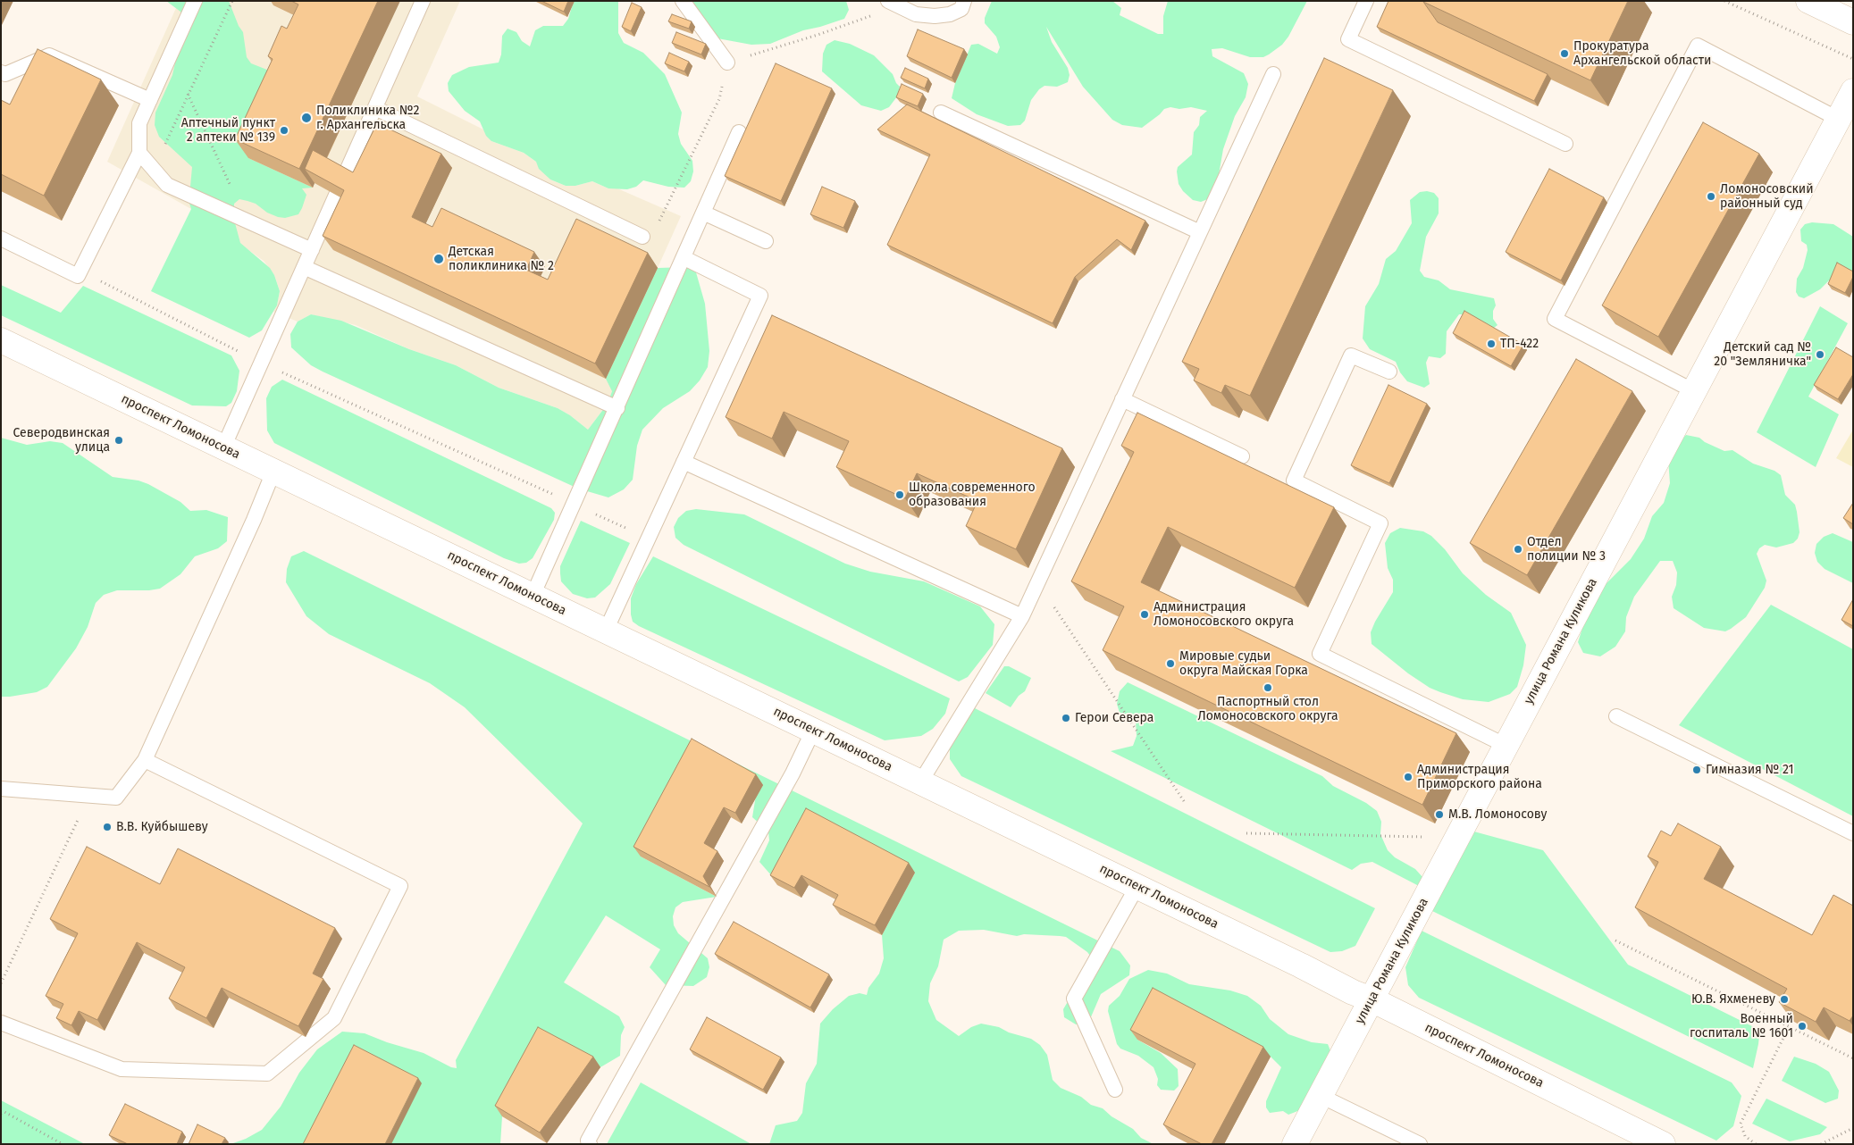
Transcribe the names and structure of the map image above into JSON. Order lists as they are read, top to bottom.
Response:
{
  "streets": {
    "main road": ["проспект Ломоносова", "улица Романа Куликова"]
  },
  "crossings": [
    ["проспект Ломоносова", "улица Романа Куликова"]
  ],
  "places": [
    "Прокуратура Архангельской области",
    "Поликлиника №2 г. Архангельска",
    "Аптечный пункт 2 аптеки № 139",
    "Ломоносовский районный cуд",
    "Детская поликлиника № 2",
    "ТП-422",
    "Детский сад № 20 \"Земляничка\"",
    "Северодвинская улица",
    "Школа современного образования",
    "Отдел полиции № 3",
    "Администрация Ломоносовского округа",
    "Мировые судьи округа Майская Горка",
    "Паспортный стол Ломоносовского округа",
    "Герои Севера",
    "Гимназия № 21",
    "Администрация Приморского района",
    "М.В. Ломоносову",
    "В.В. Куйбышеву",
    "Ю.В. Яхменеву",
    "Военный госпиталь № 1601"
  ]
}
